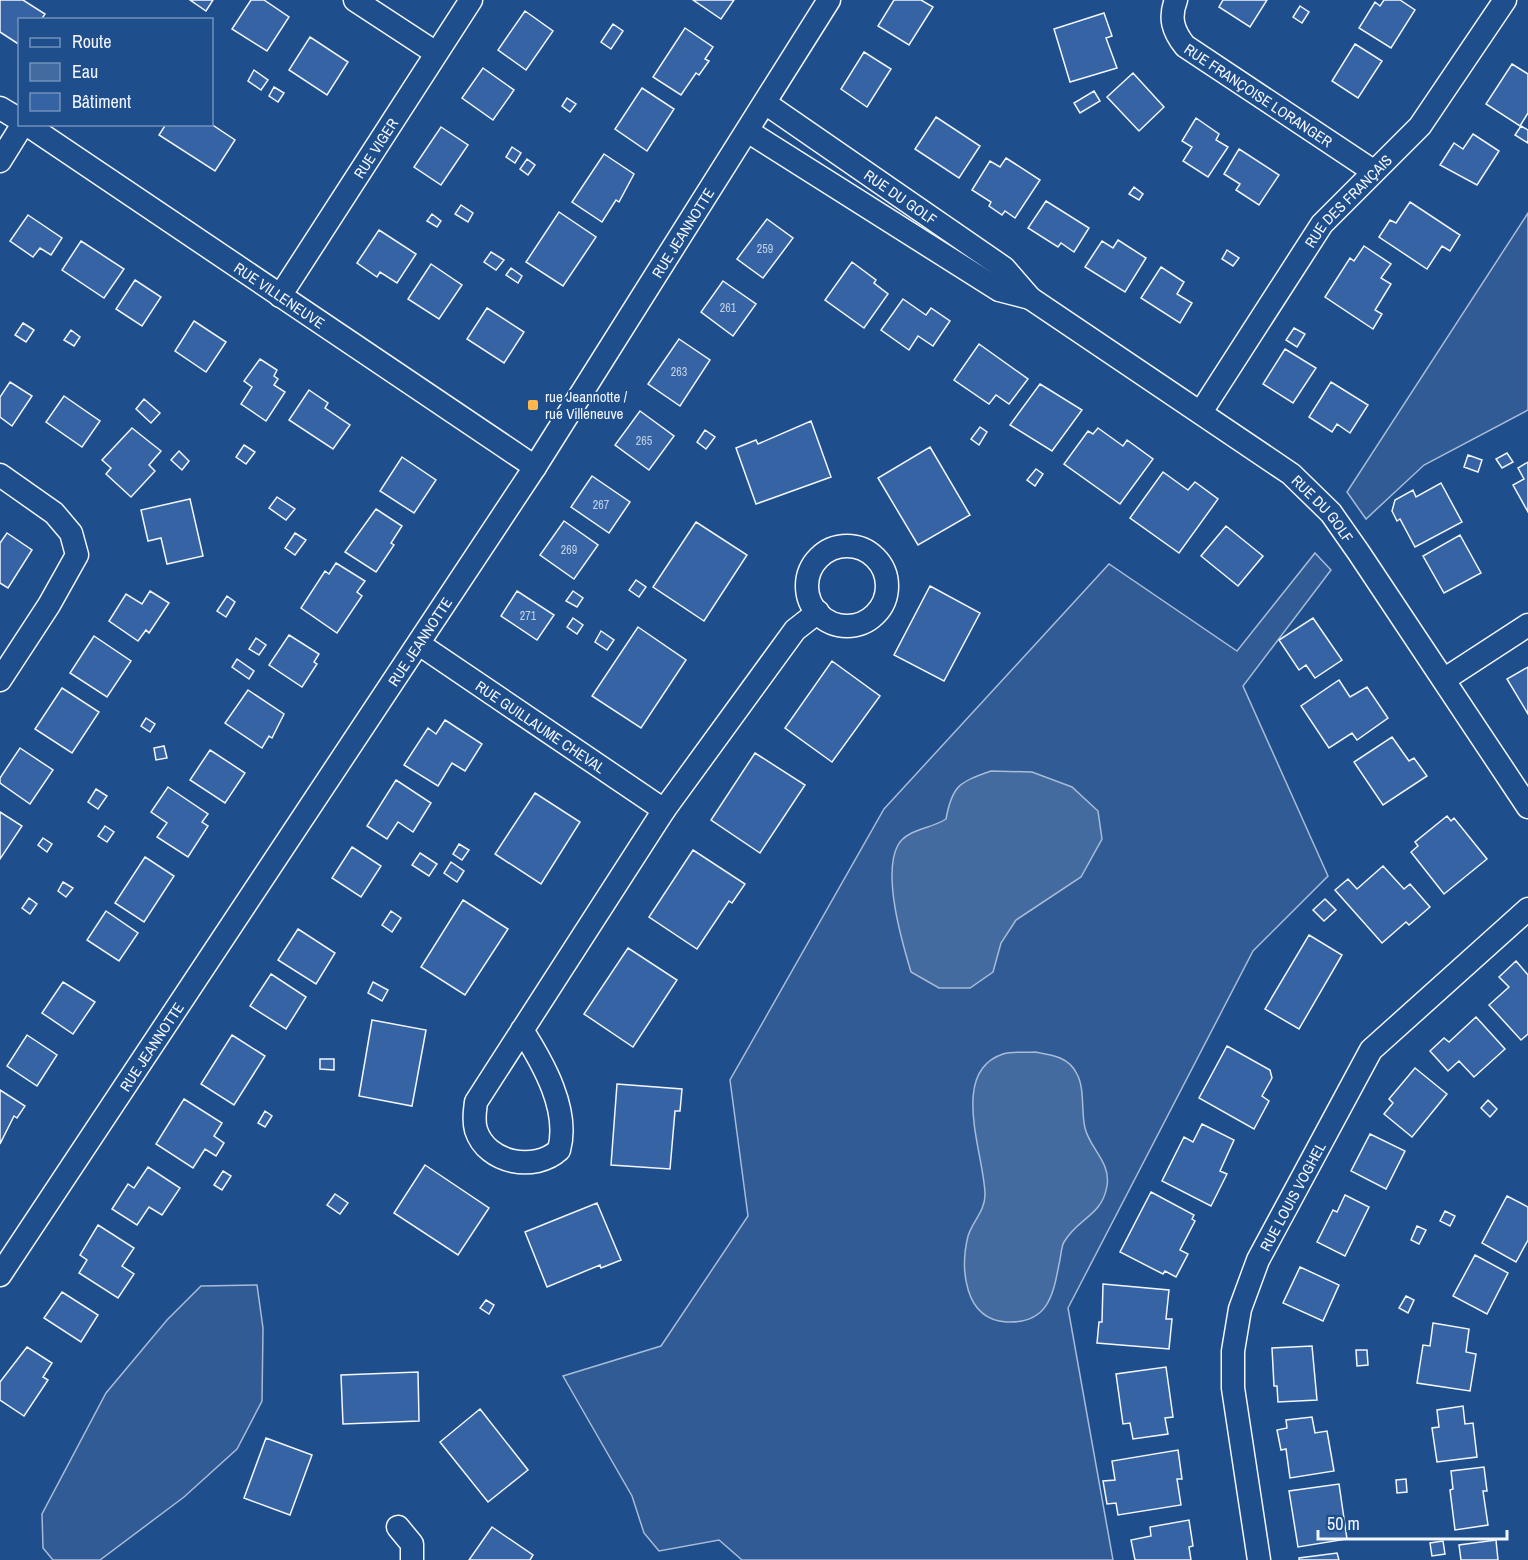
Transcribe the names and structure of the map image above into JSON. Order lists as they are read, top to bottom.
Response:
{
  "streets": {
    "street": [
      "RUE FRANÇOISE LORANGER",
      "RUE VIGER",
      "RUE DU GOLF",
      "RUE DES FRANÇAIS",
      "RUE JEANNOTTE",
      "RUE VILLENEUVE",
      "RUE GUILLAUME CHEVAL",
      "RUE LOUIS VOGHEL"
    ]
  },
  "crossings": [
    ["RUE FRANÇOISE LORANGER", "RUE DES FRANÇAIS"],
    ["RUE VIGER", "RUE VILLENEUVE"],
    ["RUE DU GOLF", "RUE DES FRANÇAIS"],
    ["RUE DU GOLF", "RUE JEANNOTTE"],
    ["RUE JEANNOTTE", "RUE VILLENEUVE"],
    ["RUE JEANNOTTE", "RUE GUILLAUME CHEVAL"]
  ],
  "places": {
    "transit": ["rue Jeannotte / rue Villeneuve"]
  },
  "house_numbers": [
    "259",
    "261",
    "263",
    "265",
    "267",
    "269",
    "271"
  ],
  "legend": ["Route", "Eau", "Bâtiment"],
  "scale_bar": "50 m"
}
